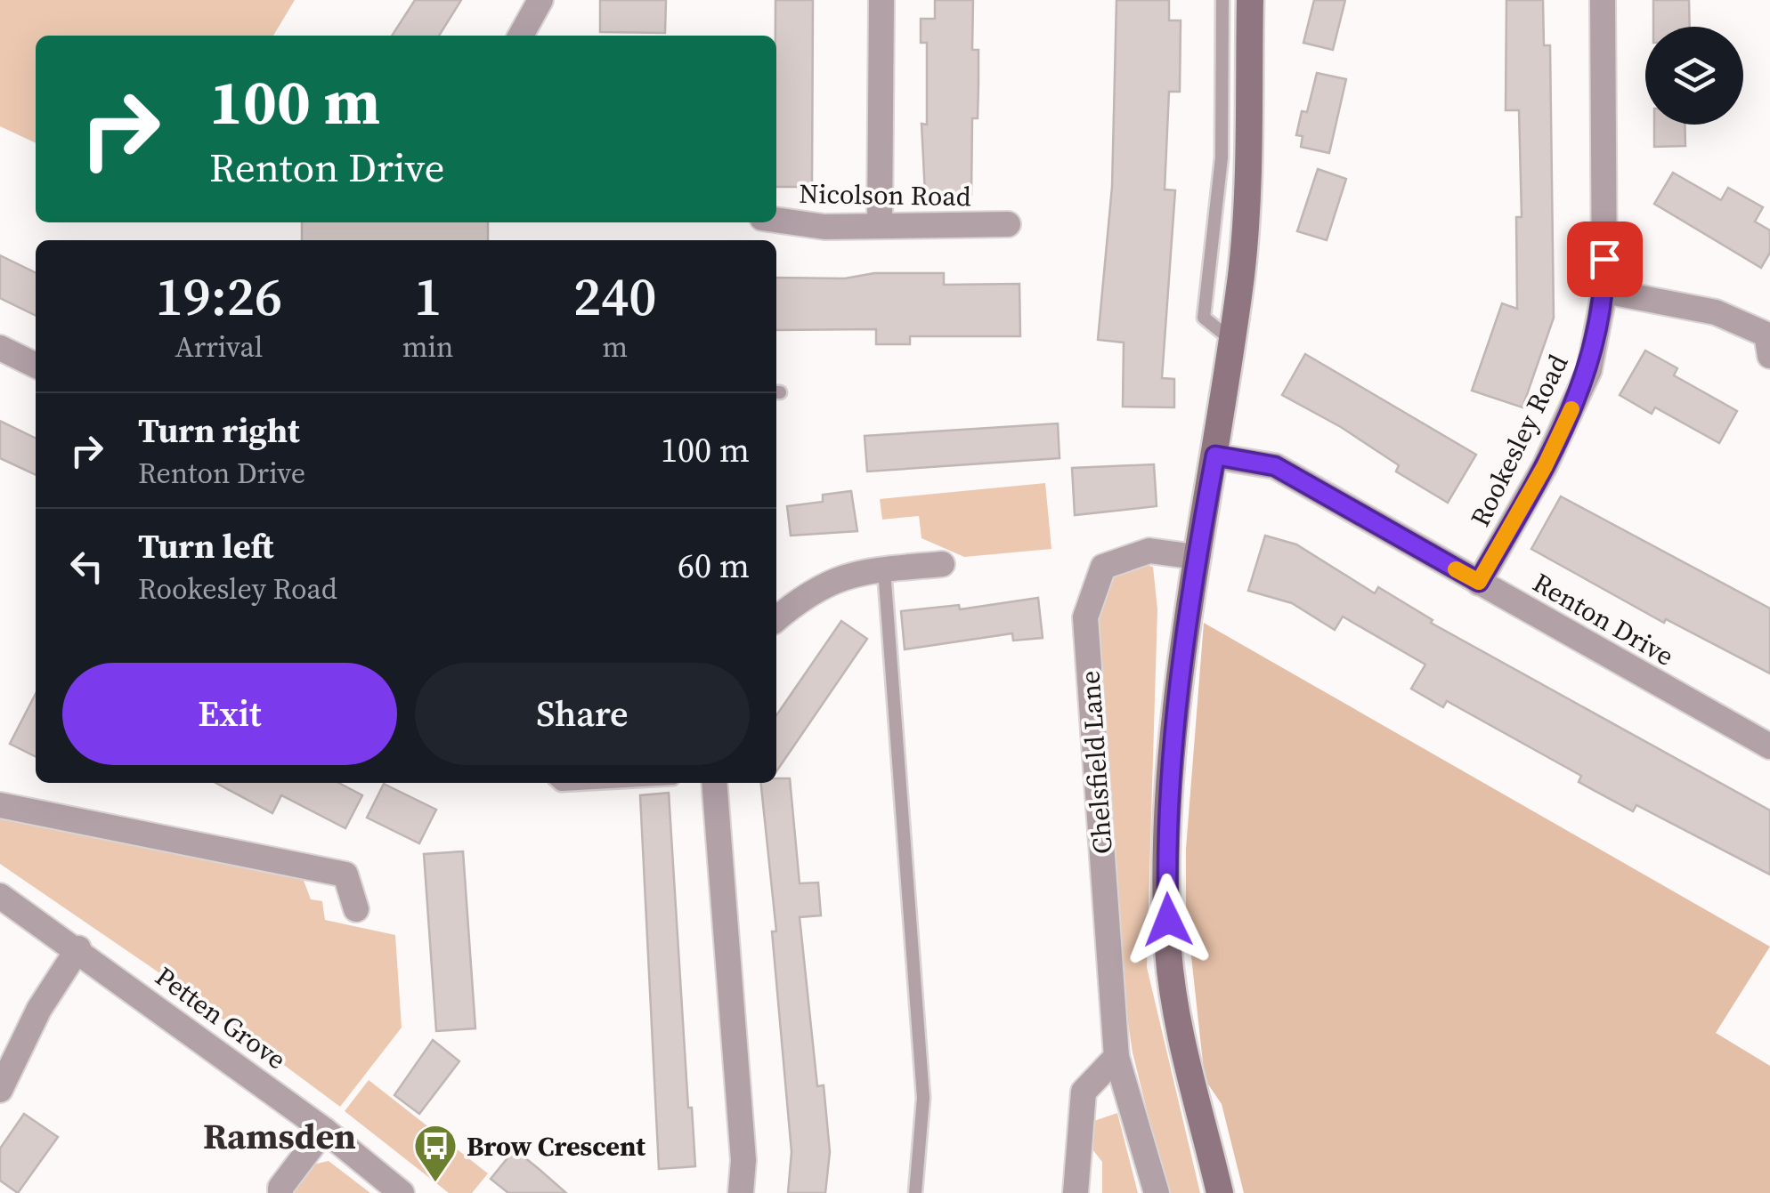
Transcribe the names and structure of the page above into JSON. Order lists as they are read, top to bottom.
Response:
{
  "streets": {
    "street": [
      "Nicolson Road",
      "Rookesley Road",
      "Renton Drive",
      "Chelsfield Lane",
      "Petten Grove"
    ]
  },
  "crossings": [
    ["Rookesley Road", "Renton Drive"]
  ],
  "districts": ["Ramsden"],
  "places": {
    "bus stop": ["Brow Crescent"]
  },
  "page": {
    "turn": ["100 m", "Renton Drive"],
    "eta": [
      "19:26",
      "Arrival",
      "1",
      "min",
      "240",
      "m"
    ],
    "list": [
      {
        "name": "Turn right",
        "note": "Renton Drive",
        "value": "100 m"
      },
      {
        "name": "Turn left",
        "note": "Rookesley Road",
        "value": "60 m"
      }
    ],
    "buttons": ["Exit", "Share"]
  }
}
